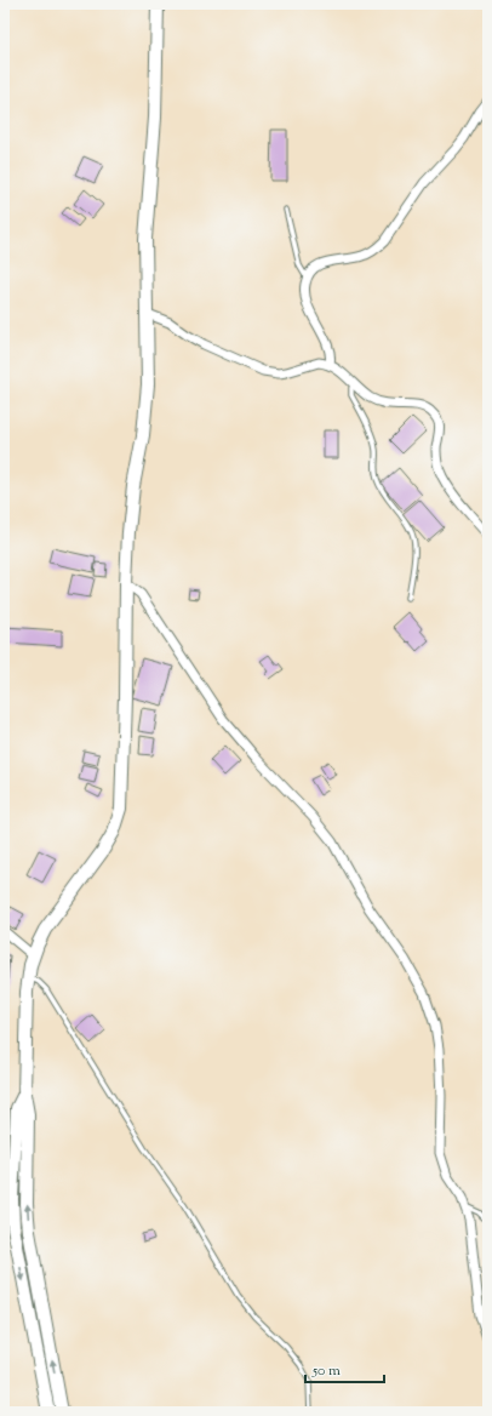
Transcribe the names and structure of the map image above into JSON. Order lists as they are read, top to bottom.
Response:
{
  "scale_bar": "50 m"
}
